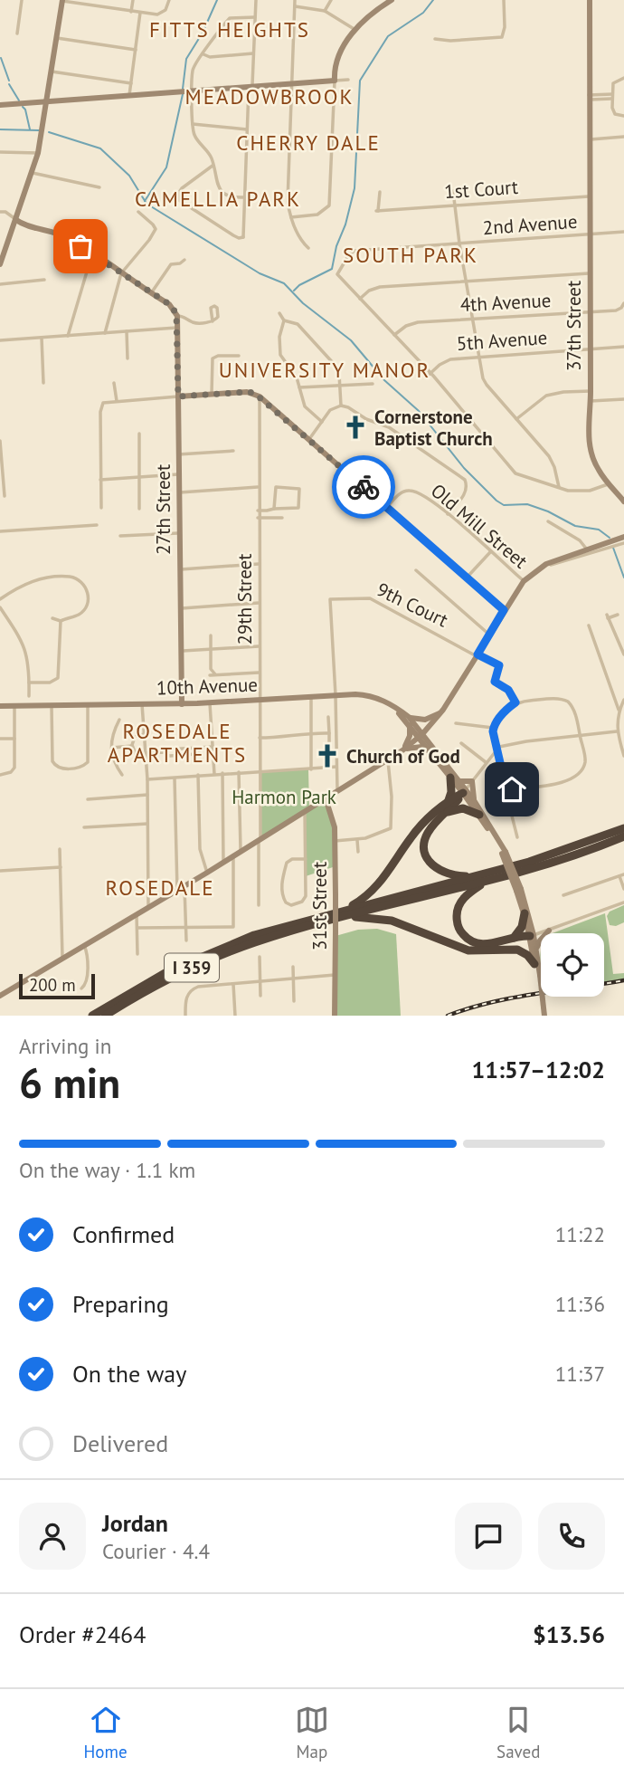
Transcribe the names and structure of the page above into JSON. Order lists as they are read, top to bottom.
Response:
{
  "streets": {
    "highway": ["I 359"],
    "main road": [
      "37th Street",
      "27th Street",
      "10th Avenue",
      "31st Street"
    ],
    "street": [
      "1st Court",
      "2nd Avenue",
      "4th Avenue",
      "5th Avenue",
      "Old Mill Street",
      "29th Street",
      "9th Court"
    ]
  },
  "crossings": [
    ["1st Court", "37th Street"],
    ["2nd Avenue", "37th Street"],
    ["4th Avenue", "37th Street"],
    ["37th Street", "5th Avenue"],
    ["27th Street", "10th Avenue"],
    ["29th Street", "10th Avenue"],
    ["9th Court", "10th Avenue"]
  ],
  "districts": [
    "FITTS HEIGHTS",
    "MEADOWBROOK",
    "CHERRY DALE",
    "CAMELLIA PARK",
    "SOUTH PARK",
    "UNIVERSITY MANOR",
    "ROSEDALE APARTMENTS",
    "ROSEDALE"
  ],
  "parks": ["Harmon Park"],
  "places": {
    "church": ["Cornerstone Baptist Church", "Church of God"]
  },
  "scale_bar": "200 m",
  "page": {
    "scale": "200 m",
    "heading": ["6 min", "Arriving in", "11:57–12:02"],
    "panel": [
      "Jordan",
      "Courier · 4.4",
      "Order #2464",
      "$13.56"
    ],
    "bar": "On the way · 1.1 km",
    "list": [
      ["Confirmed", "11:22"],
      ["Preparing", "11:36"],
      ["On the way", "11:37"],
      "Delivered"
    ],
    "tabs": ["Home", "Map", "Saved"]
  }
}
